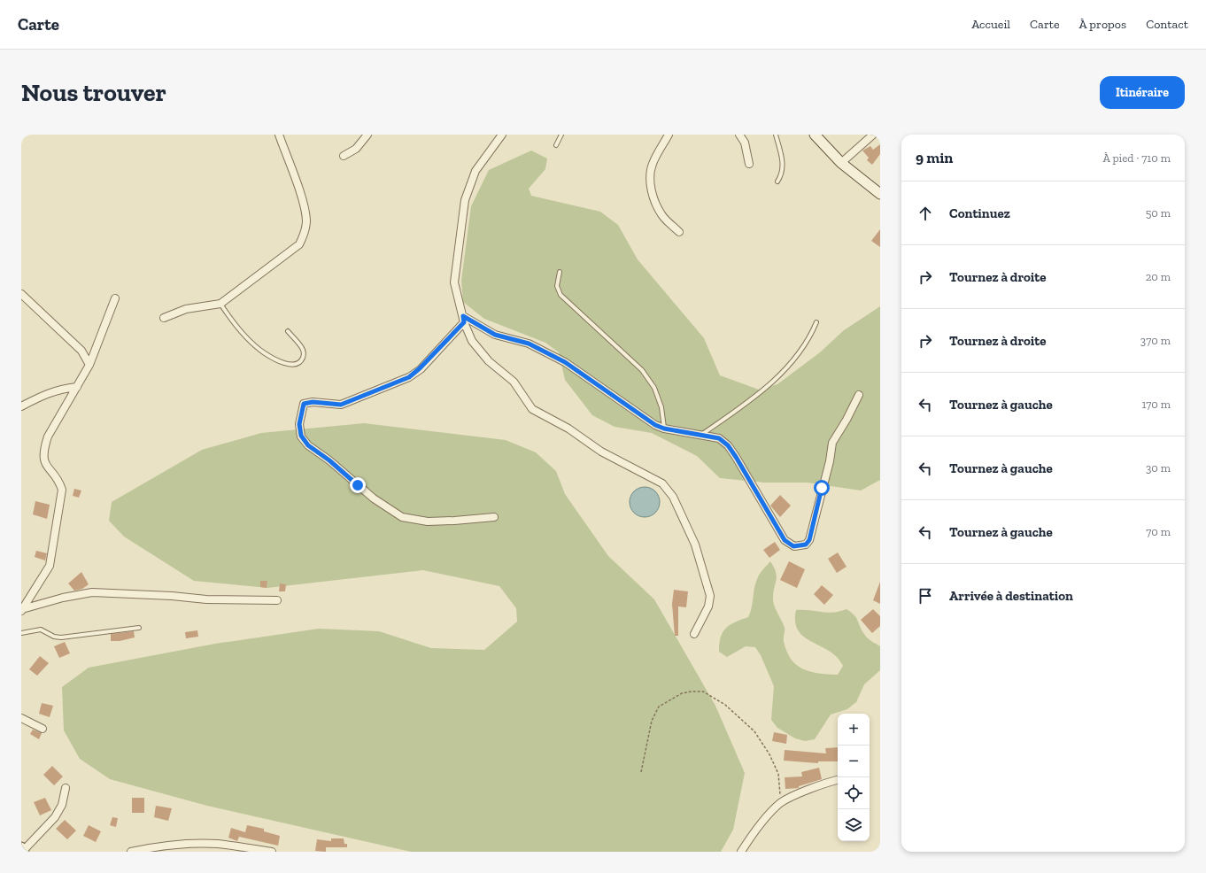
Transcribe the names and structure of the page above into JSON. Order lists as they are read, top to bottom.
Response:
{
  "page": {
    "header": "Carte",
    "nav": [
      "Accueil",
      "Carte",
      "À propos",
      "Contact"
    ],
    "buttons": "Itinéraire",
    "title": "Nous trouver",
    "heading": ["9 min", "À pied · 710 m"],
    "list": [
      ["Continuez", "50 m"],
      ["Tournez à droite", "20 m"],
      ["Tournez à droite", "370 m"],
      ["Tournez à gauche", "170 m"],
      ["Tournez à gauche", "30 m"],
      ["Tournez à gauche", "70 m"],
      "Arrivée à destination"
    ],
    "map_buttons": ["+", "−"]
  }
}
